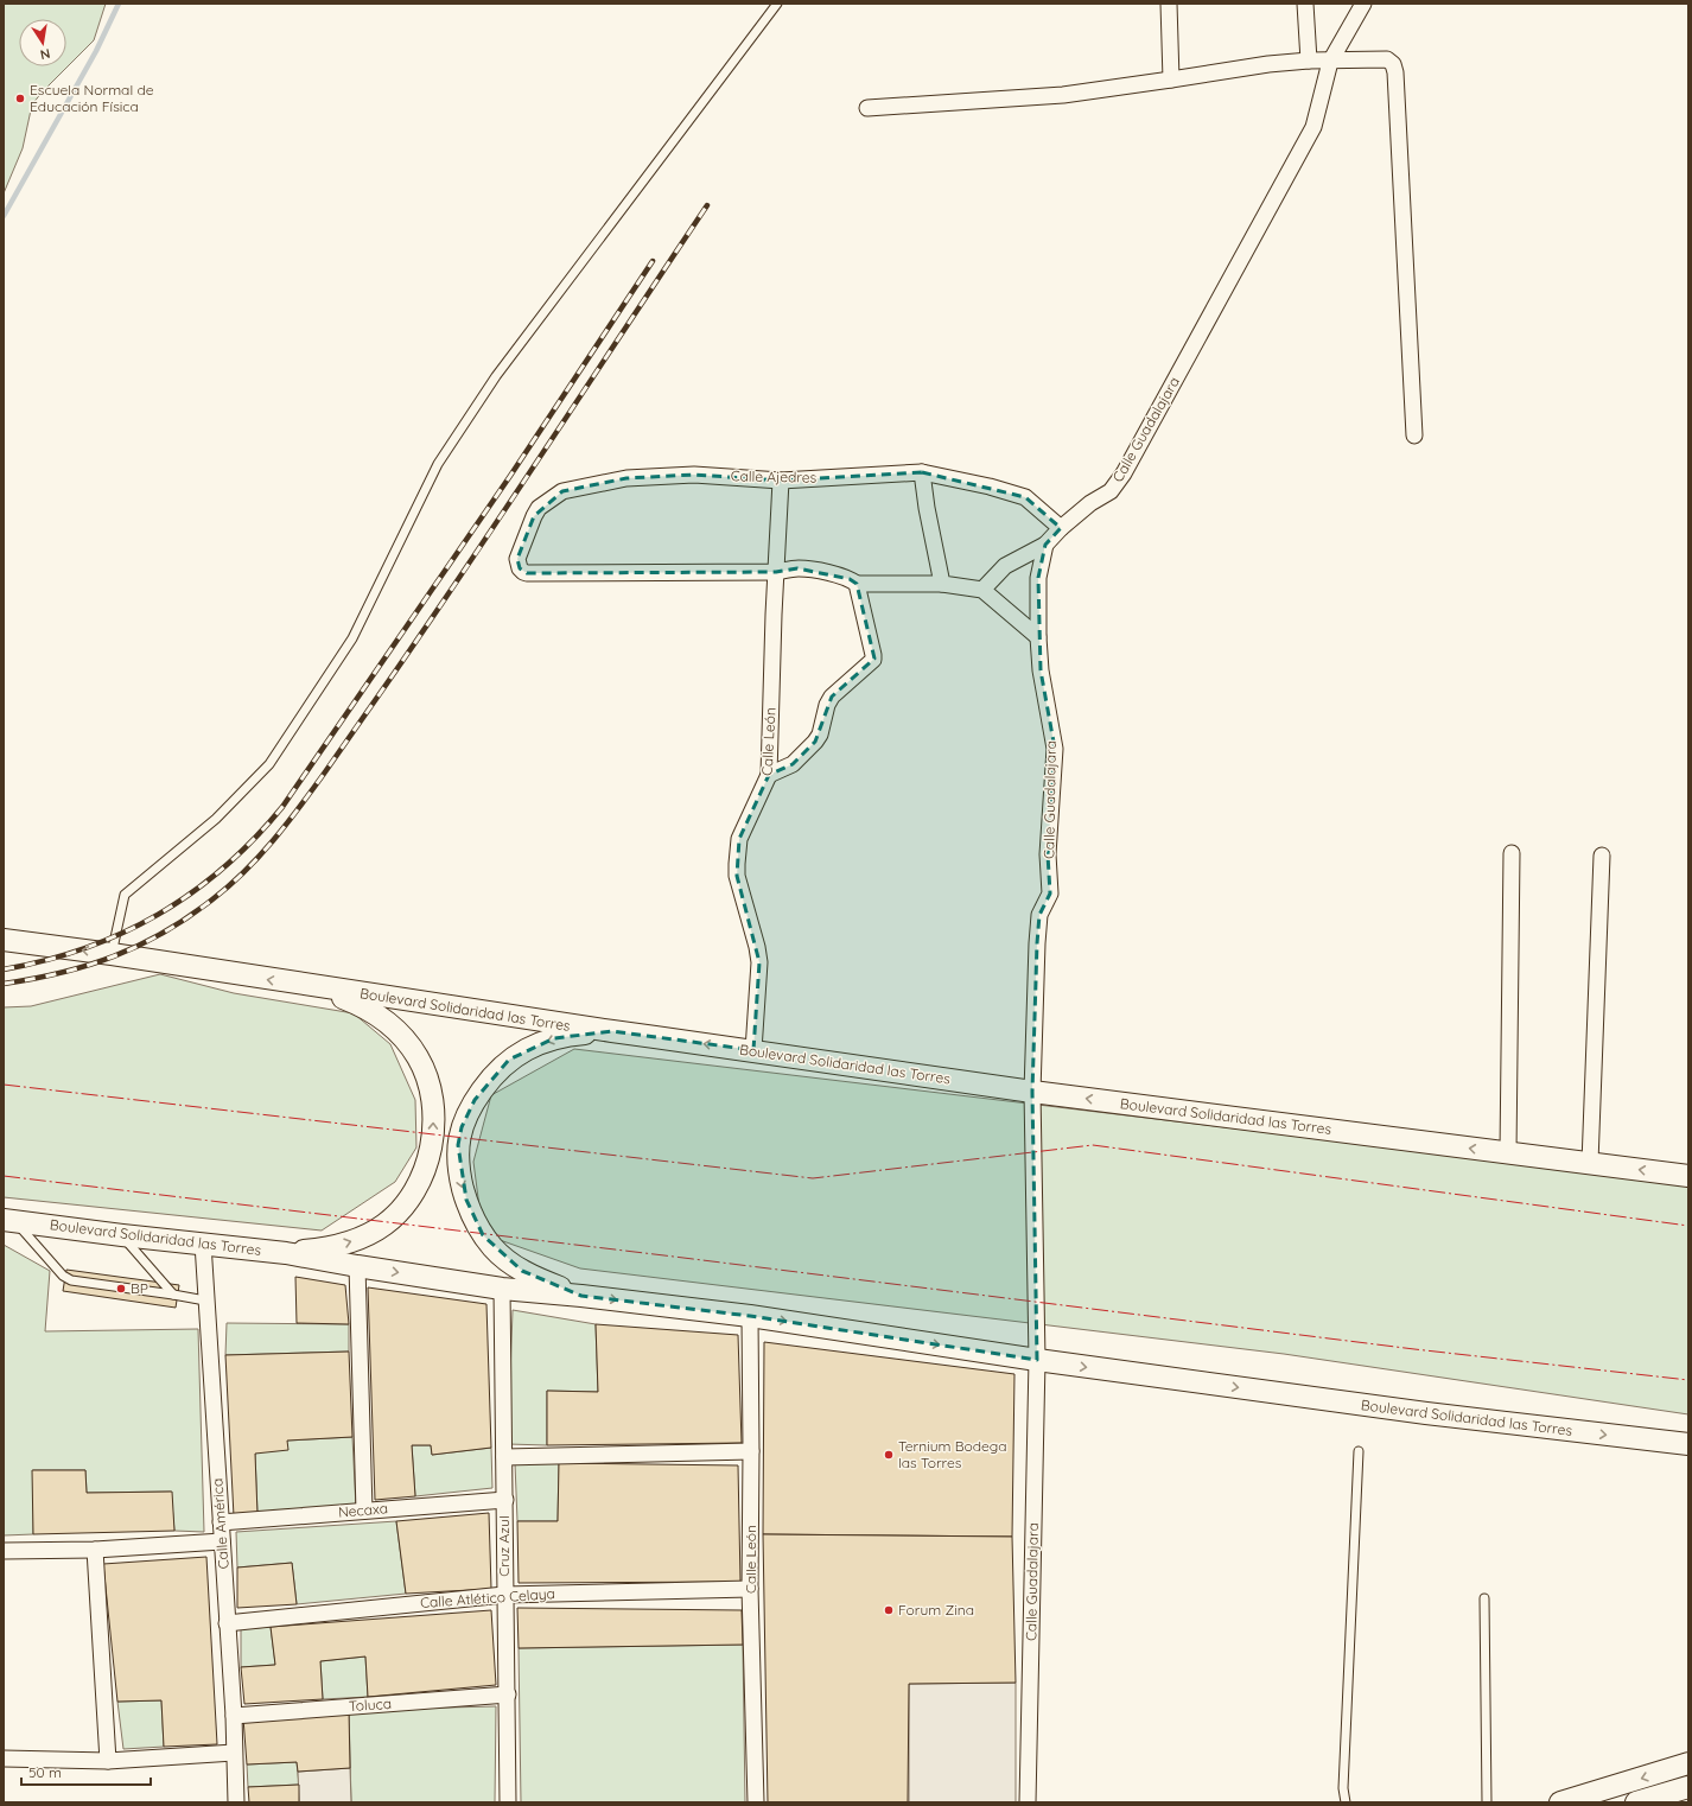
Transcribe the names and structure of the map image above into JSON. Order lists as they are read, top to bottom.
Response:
{
  "streets": {
    "main road": ["Boulevard Solidaridad las Torres"],
    "street": [
      "Calle Guadalajara",
      "Calle Ajedres",
      "Calle León",
      "Necaxa",
      "Calle América",
      "Cruz Azul",
      "Calle Atlético Celaya",
      "Toluca"
    ]
  },
  "crossings": [
    ["Calle Guadalajara", "Calle Ajedres"],
    ["Calle Guadalajara", "Boulevard Solidaridad las Torres"],
    ["Calle Ajedres", "Calle León"],
    ["Calle León", "Boulevard Solidaridad las Torres"],
    ["Calle León", "Calle Atlético Celaya"],
    ["Boulevard Solidaridad las Torres", "Calle América"],
    ["Boulevard Solidaridad las Torres", "Cruz Azul"],
    ["Necaxa", "Calle América"],
    ["Necaxa", "Cruz Azul"],
    ["Calle América", "Calle Atlético Celaya"],
    ["Calle América", "Toluca"],
    ["Cruz Azul", "Calle Atlético Celaya"],
    ["Cruz Azul", "Toluca"]
  ],
  "places": [
    "Escuela Normal de Educación Física",
    "BP",
    "Ternium Bodega las Torres",
    "Forum Zina"
  ],
  "scale_bar": "50 m",
  "north": "bottom"
}
